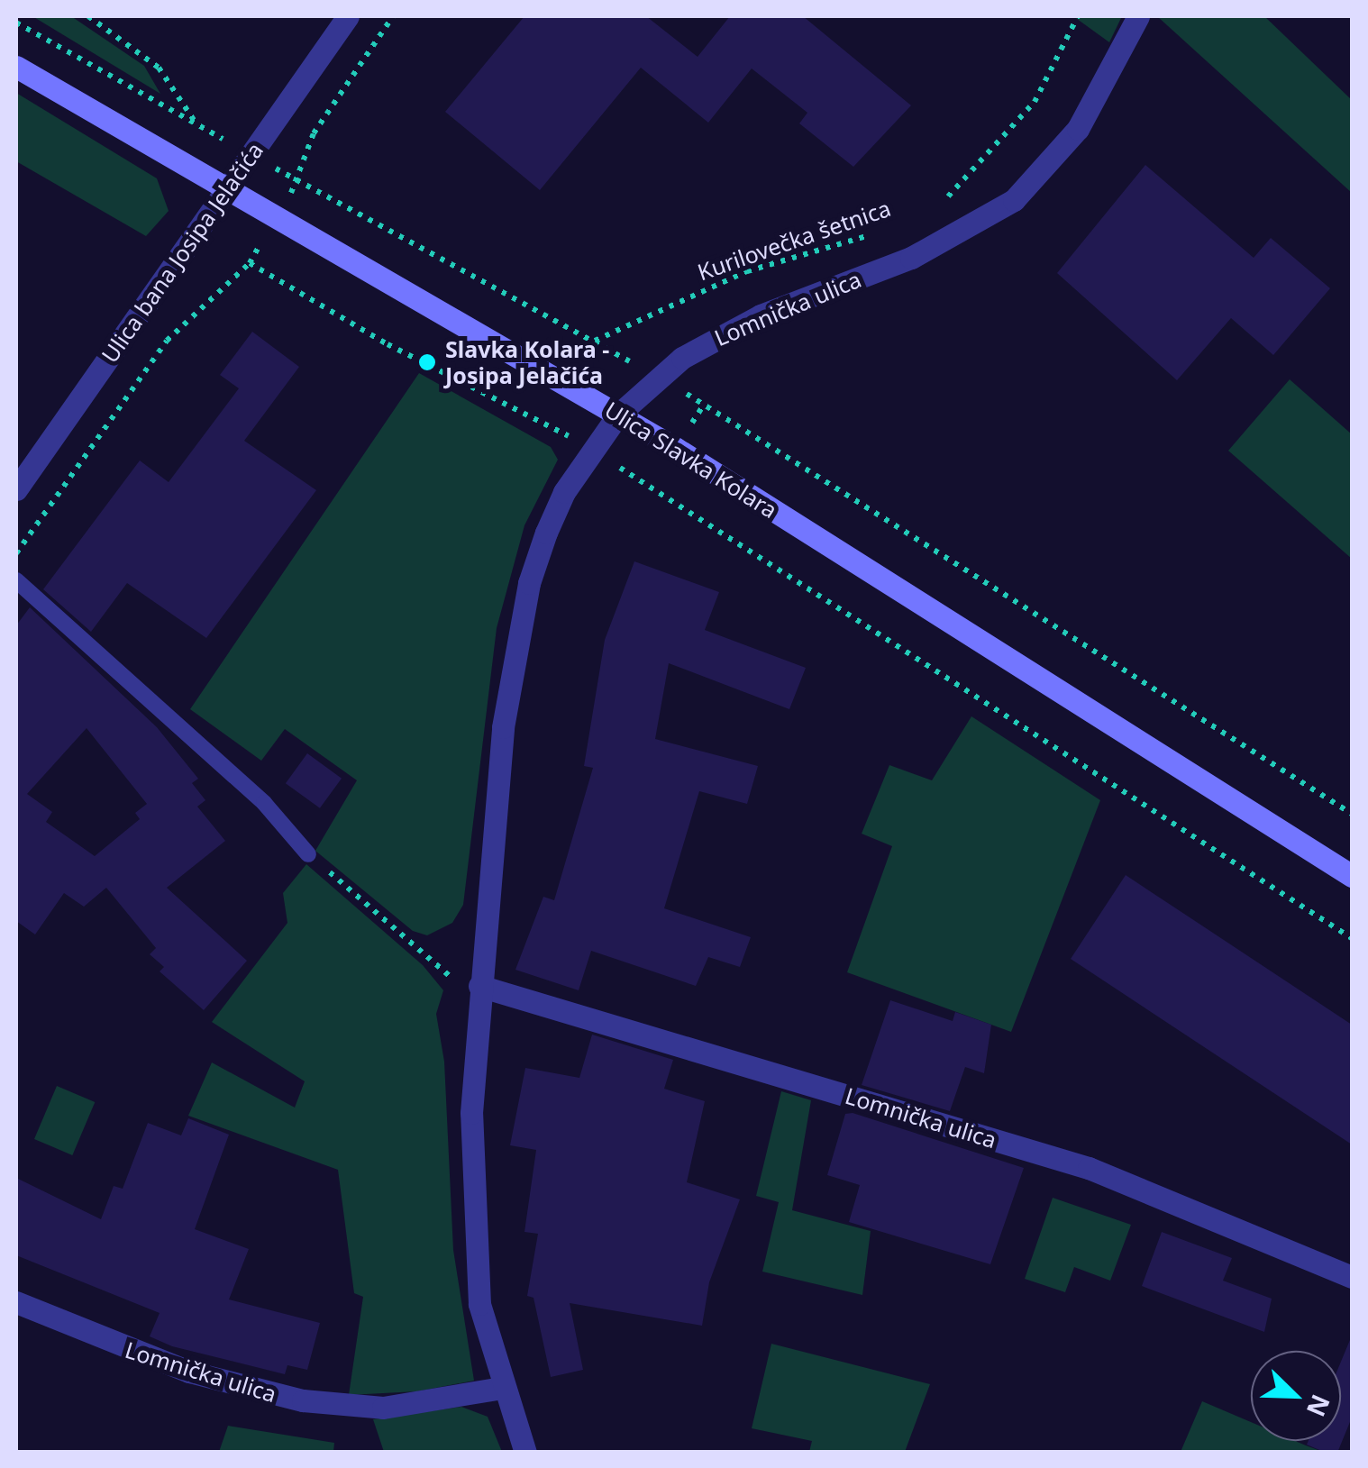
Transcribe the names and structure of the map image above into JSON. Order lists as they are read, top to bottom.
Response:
{
  "streets": {
    "main road": ["Ulica Slavka Kolara"],
    "street": ["Ulica bana Josipa Jelačića", "Lomnička ulica"],
    "path": ["Kurilovečka šetnica"]
  },
  "crossings": [
    ["Ulica bana Josipa Jelačića", "Ulica Slavka Kolara"],
    ["Lomnička ulica", "Ulica Slavka Kolara"]
  ],
  "places": ["Slavka Kolara - Josipa Jelačića"],
  "north": "bottom right"
}
